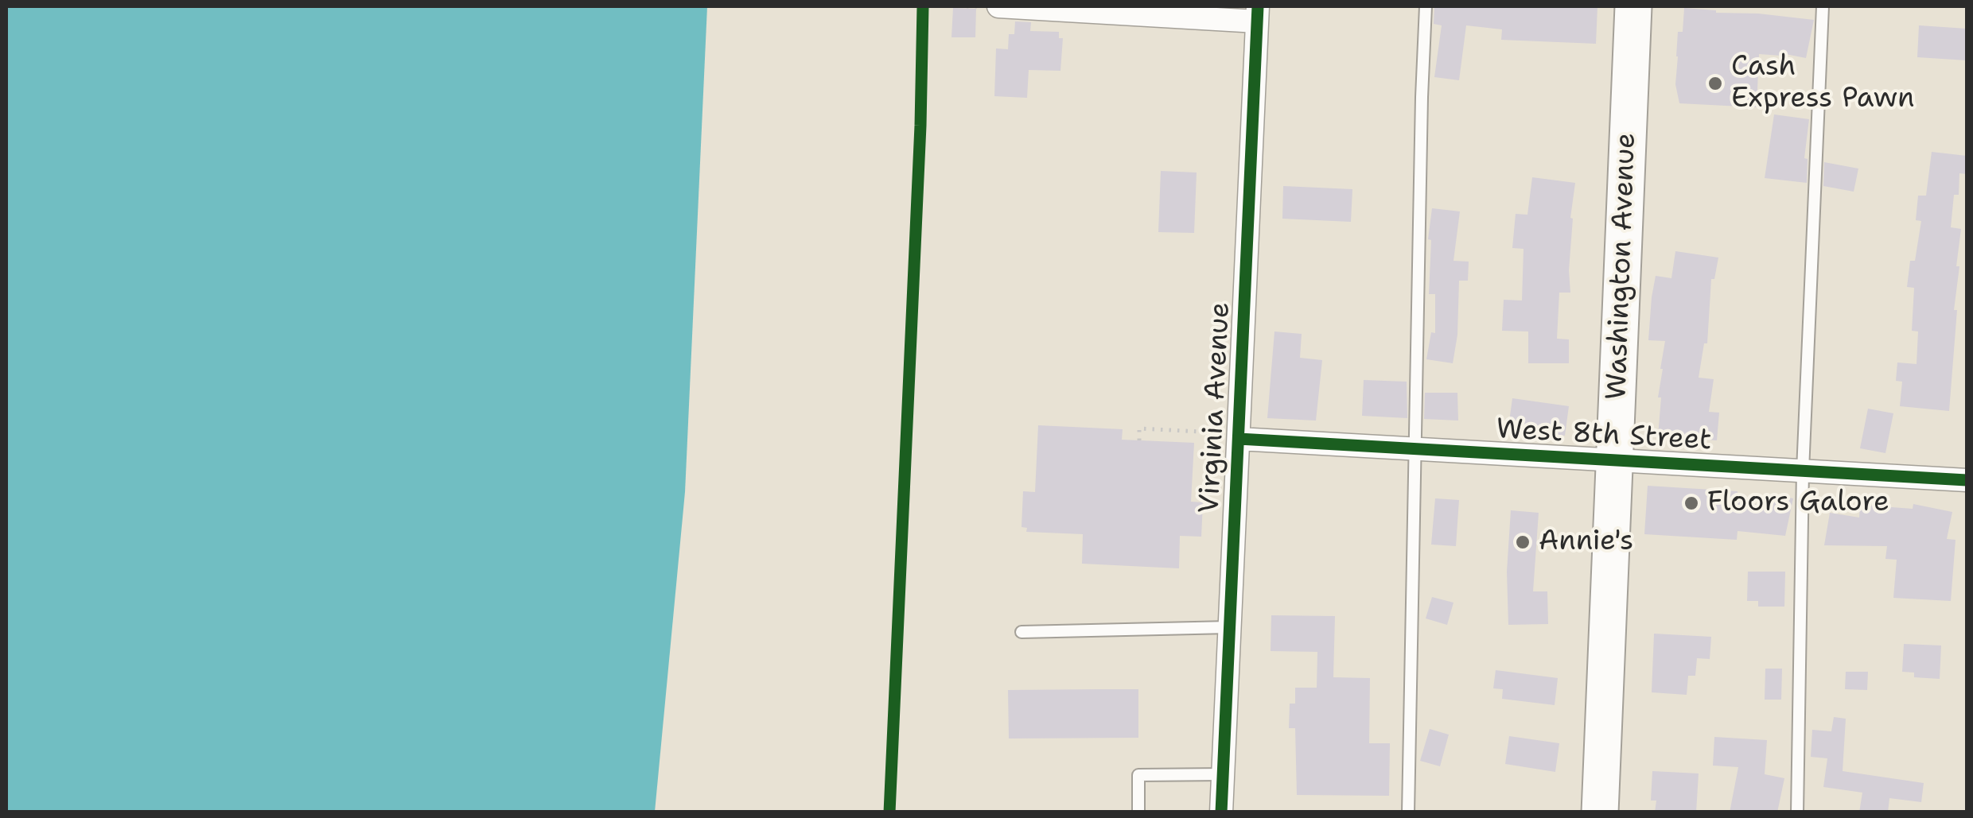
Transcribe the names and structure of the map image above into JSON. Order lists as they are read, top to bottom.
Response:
{
  "streets": {
    "main road": ["Washington Avenue"],
    "street": ["Virginia Avenue", "West 8th Street"]
  },
  "crossings": [
    ["Washington Avenue", "West 8th Street"],
    ["Virginia Avenue", "West 8th Street"]
  ],
  "places": ["Cash Express Pawn", "Floors Galore", "Annie's"]
}
